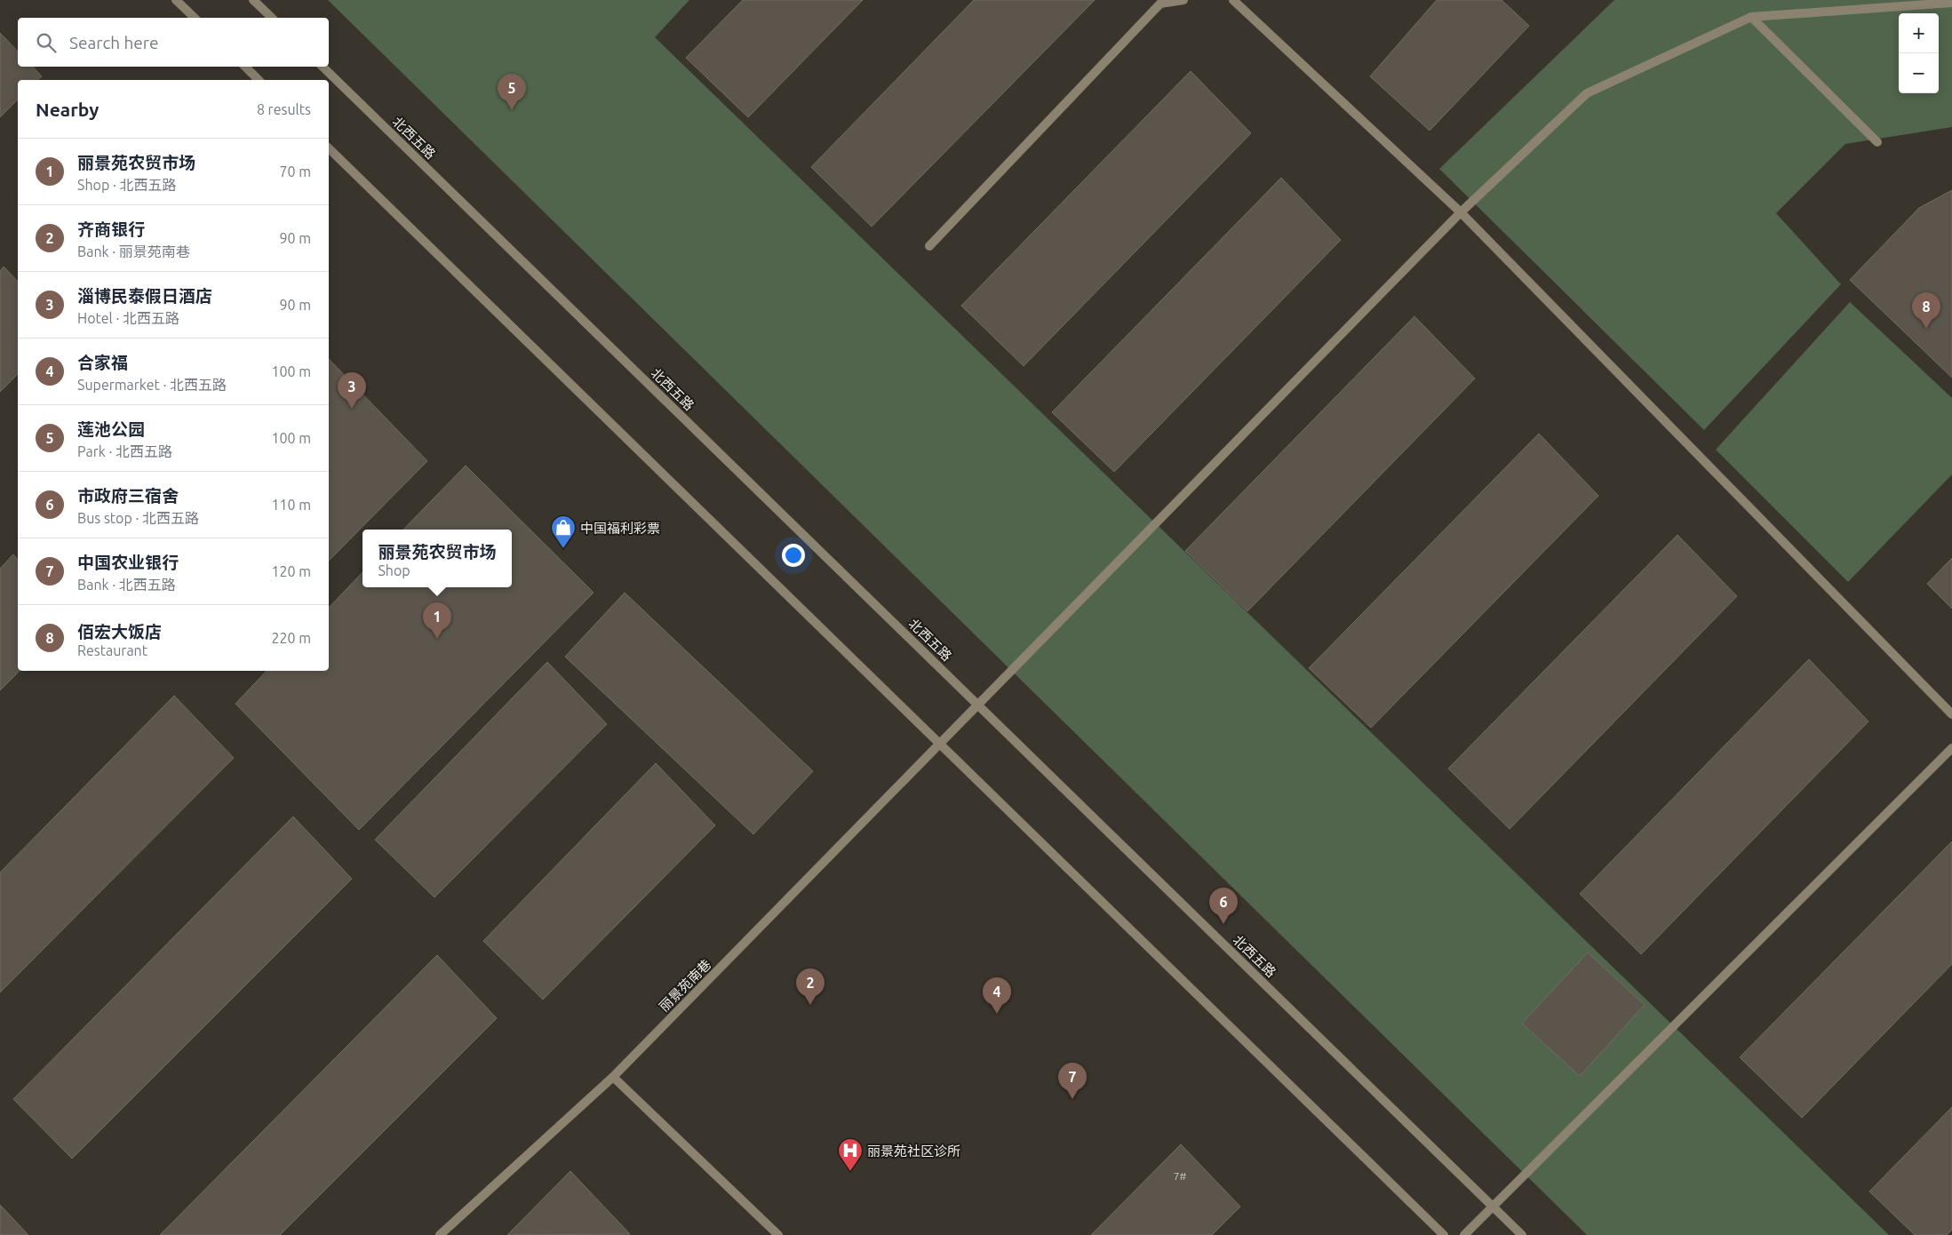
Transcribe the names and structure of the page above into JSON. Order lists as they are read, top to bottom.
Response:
{
  "streets": {
    "street": ["北西五路", "丽景苑南巷"]
  },
  "crossings": [
    ["北西五路", "丽景苑南巷"]
  ],
  "places": {
    "shop": ["中国福利彩票"],
    "hospital": ["丽景苑社区诊所"]
  },
  "house_numbers": ["7#"],
  "page": {
    "map_buttons": ["+", "−"],
    "search": "Search here",
    "pins": [
      "5",
      "8",
      "3",
      "1",
      "6",
      "2",
      "4",
      "7"
    ],
    "heading": ["Nearby", "8 results"],
    "list": [
      {
        "mark": "1",
        "name": "丽景苑农贸市场",
        "note": "Shop · 北西五路",
        "value": "70 m"
      },
      {
        "mark": "2",
        "name": "齐商银行",
        "note": "Bank · 丽景苑南巷",
        "value": "90 m"
      },
      {
        "mark": "3",
        "name": "淄博民泰假日酒店",
        "note": "Hotel · 北西五路",
        "value": "90 m"
      },
      {
        "mark": "4",
        "name": "合家福",
        "note": "Supermarket · 北西五路",
        "value": "100 m"
      },
      {
        "mark": "5",
        "name": "莲池公园",
        "note": "Park · 北西五路",
        "value": "100 m"
      },
      {
        "mark": "6",
        "name": "市政府三宿舍",
        "note": "Bus stop · 北西五路",
        "value": "110 m"
      },
      {
        "mark": "7",
        "name": "中国农业银行",
        "note": "Bank · 北西五路",
        "value": "120 m"
      },
      {
        "mark": "8",
        "name": "佰宏大饭店",
        "note": "Restaurant",
        "value": "220 m"
      }
    ],
    "popup": ["丽景苑农贸市场", "Shop"]
  }
}
